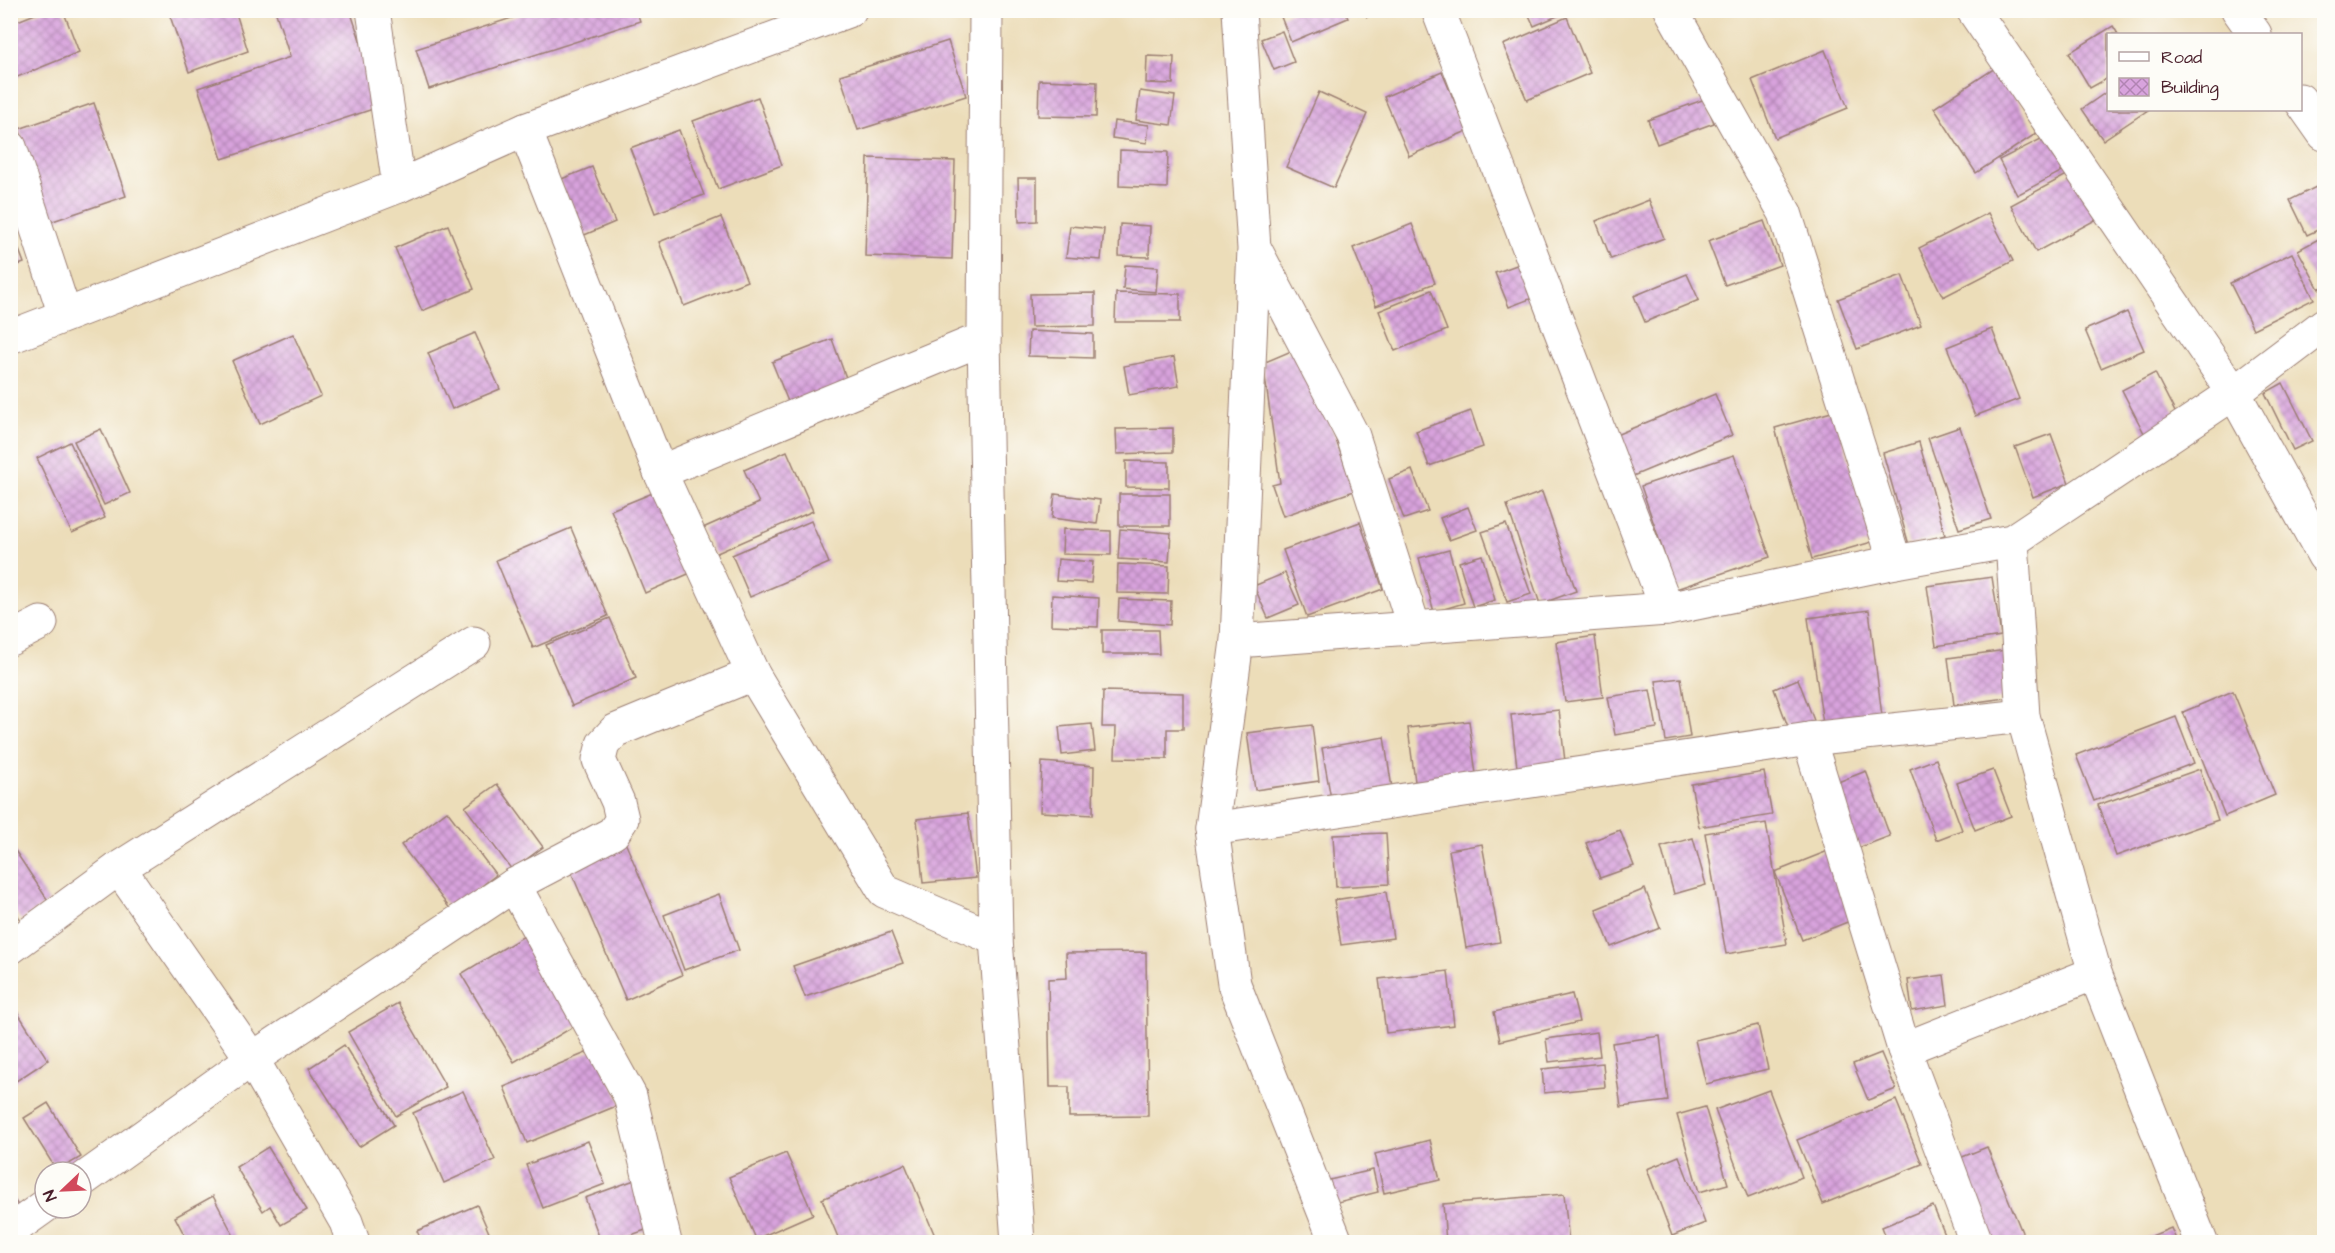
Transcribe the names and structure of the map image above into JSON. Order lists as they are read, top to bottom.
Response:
{
  "legend": ["Road", "Building"],
  "north": "bottom left"
}
